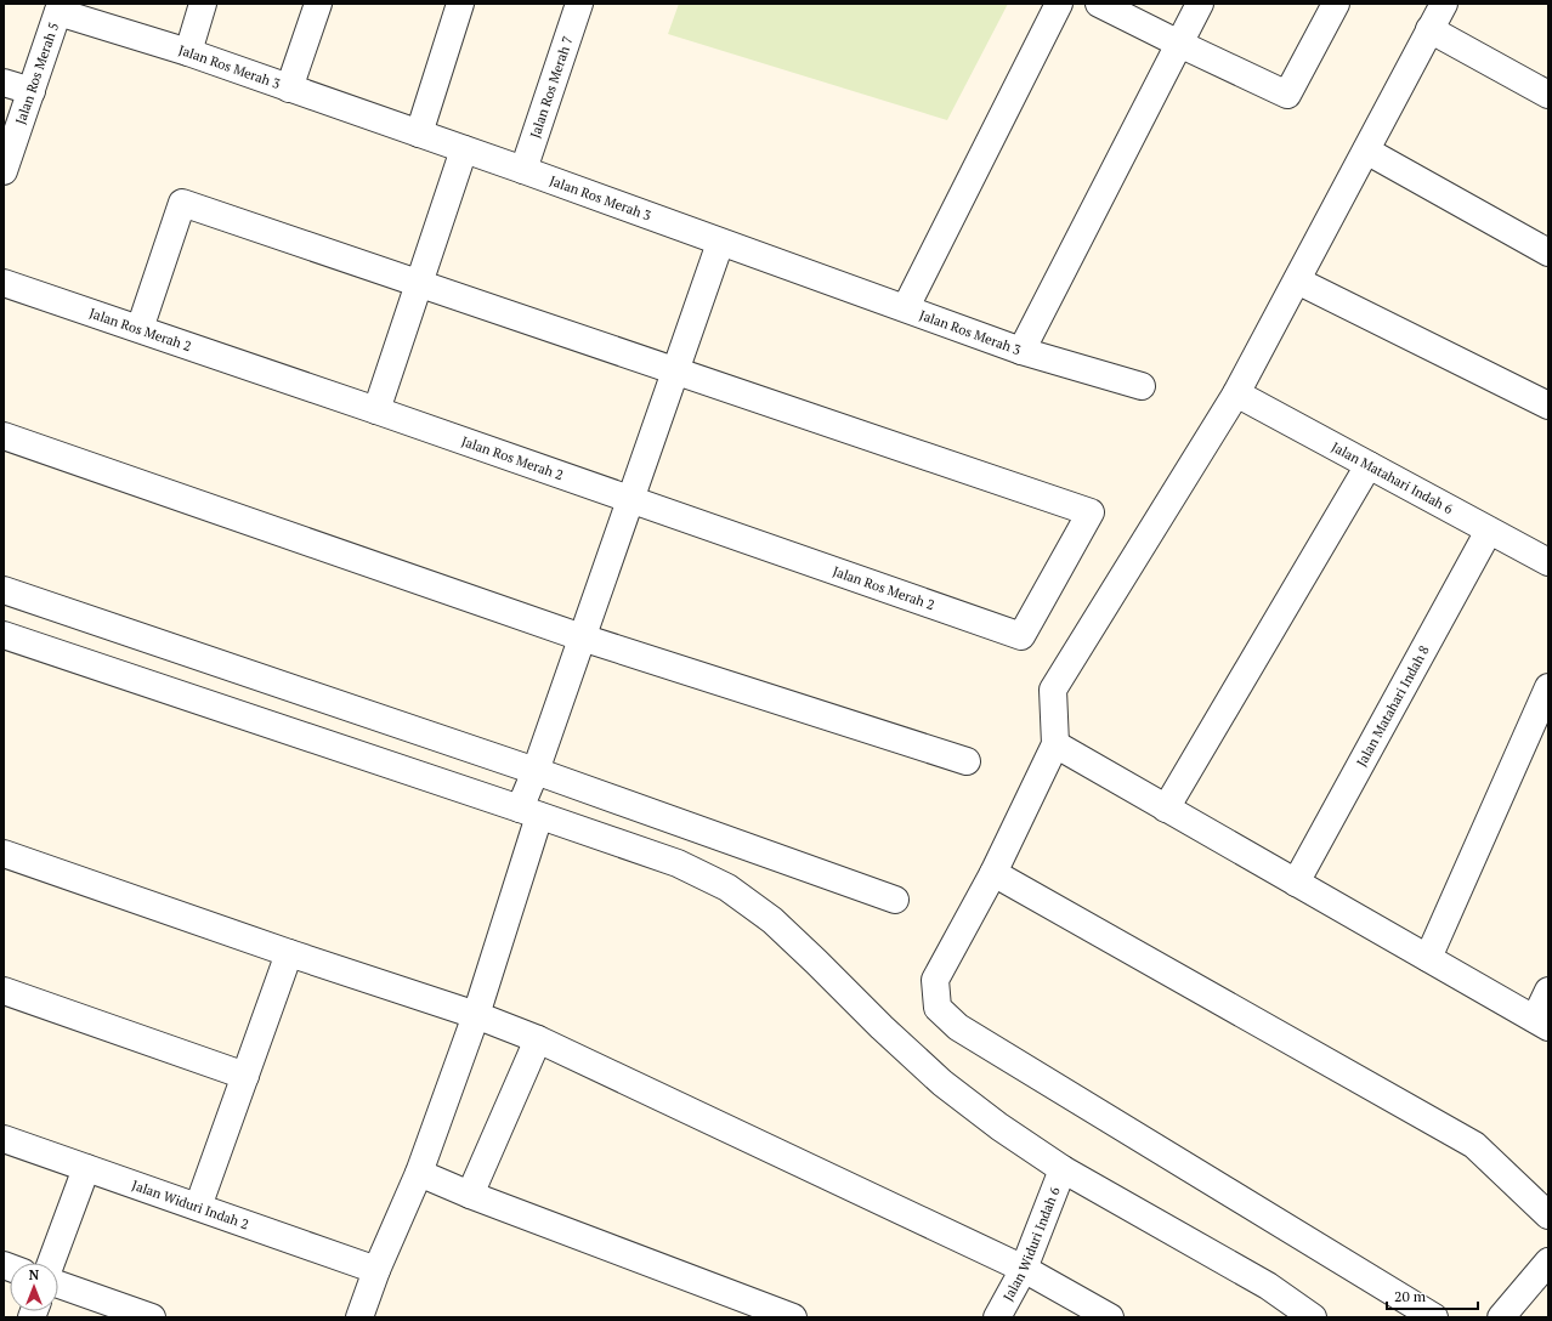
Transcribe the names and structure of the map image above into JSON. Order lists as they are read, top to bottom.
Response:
{
  "streets": {
    "street": [
      "Jalan Ros Merah 3",
      "Jalan Ros Merah 5",
      "Jalan Ros Merah 7",
      "Jalan Ros Merah 2",
      "Jalan Matahari Indah 6",
      "Jalan Matahari Indah 8",
      "Jalan Widuri Indah 2",
      "Jalan Widuri Indah 6"
    ]
  },
  "crossings": [
    ["Jalan Ros Merah 3", "Jalan Ros Merah 5"],
    ["Jalan Ros Merah 3", "Jalan Ros Merah 7"],
    ["Jalan Matahari Indah 6", "Jalan Matahari Indah 8"]
  ],
  "scale_bar": "20 m",
  "north": "top"
}
